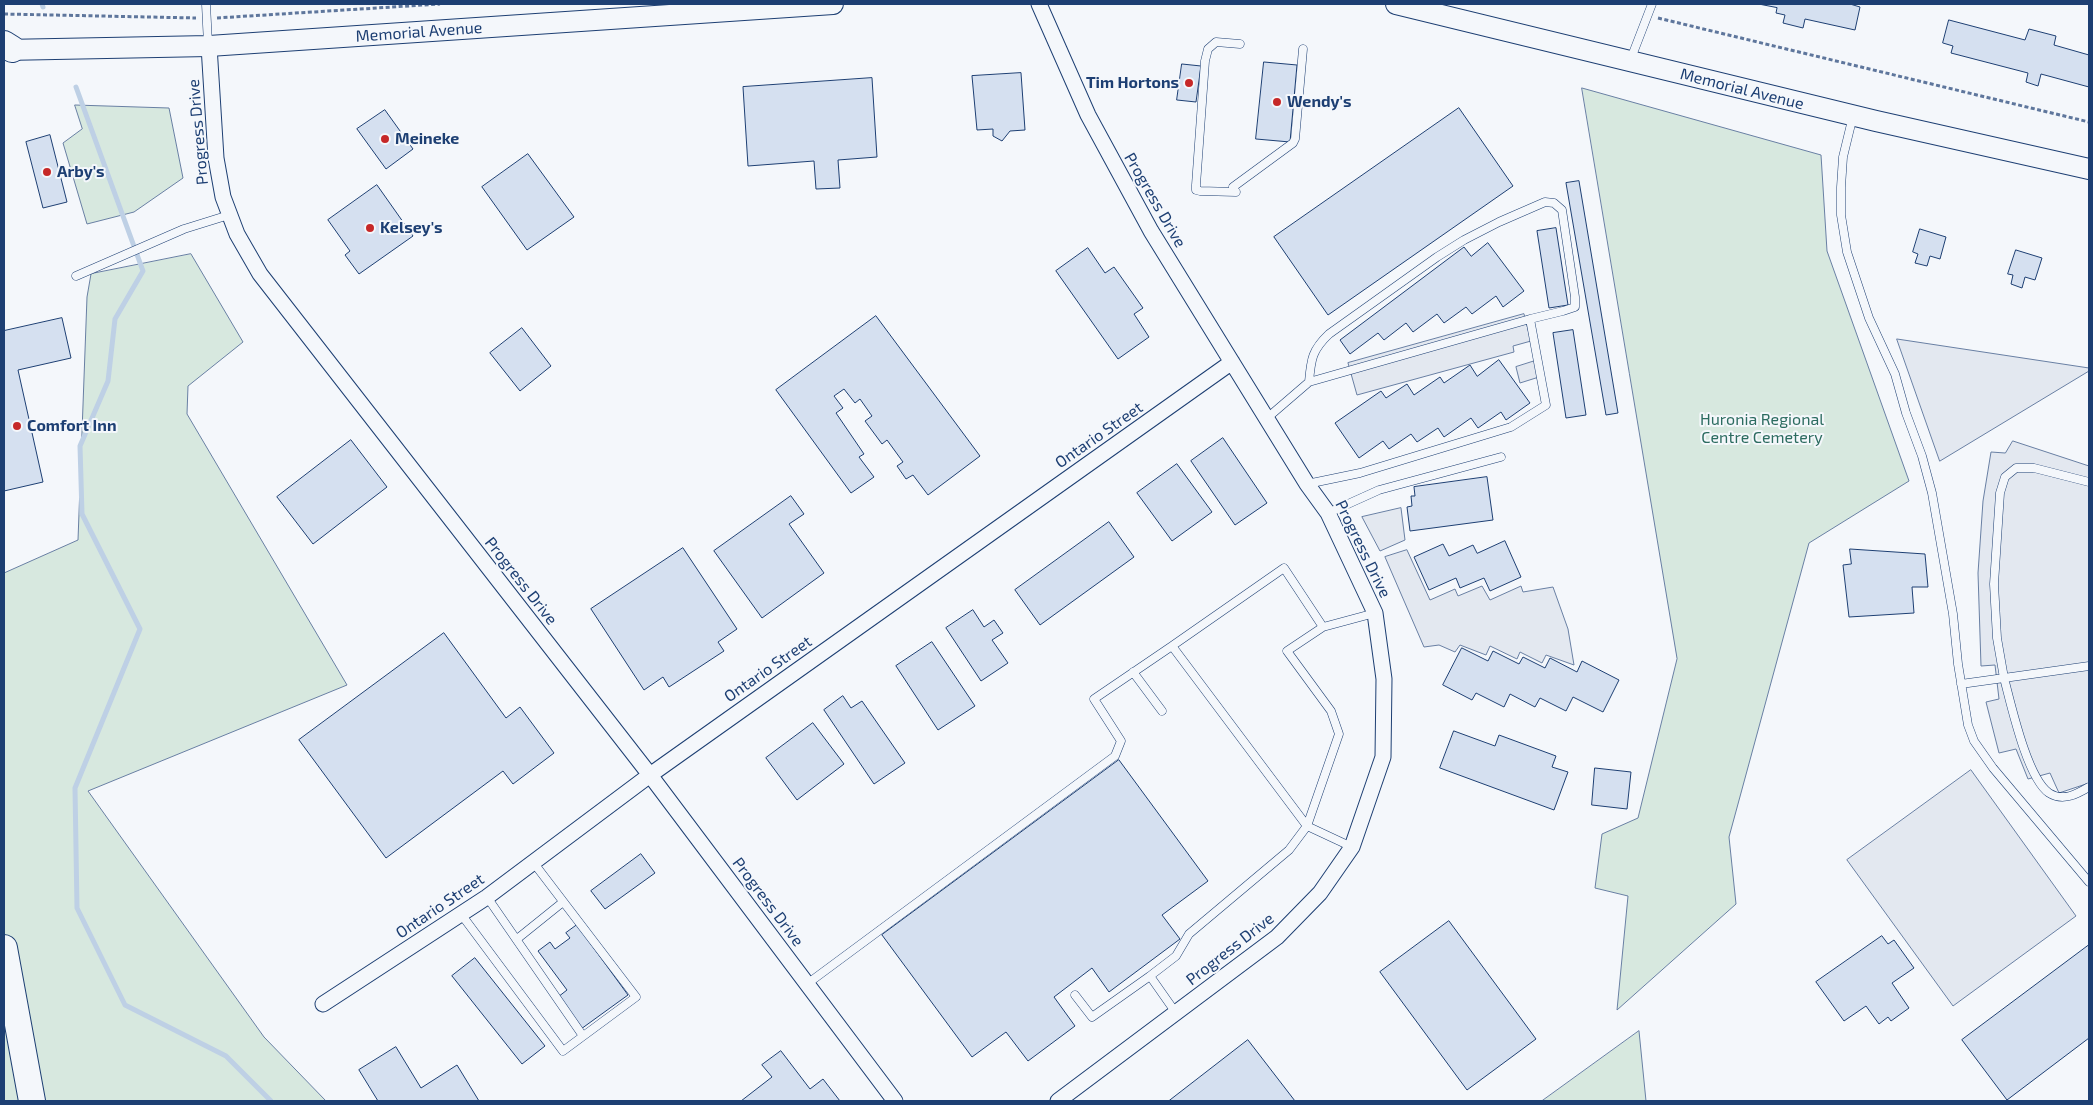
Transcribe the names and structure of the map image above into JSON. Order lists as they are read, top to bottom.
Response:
{
  "streets": {
    "main road": ["Memorial Avenue"],
    "street": ["Progress Drive", "Ontario Street"]
  },
  "crossings": [
    ["Memorial Avenue", "Progress Drive"],
    ["Progress Drive", "Ontario Street"]
  ],
  "parks": ["Huronia Regional Centre Cemetery"],
  "places": [
    "Tim Hortons",
    "Wendy's",
    "Meineke",
    "Arby's",
    "Kelsey's",
    "Comfort Inn"
  ]
}
